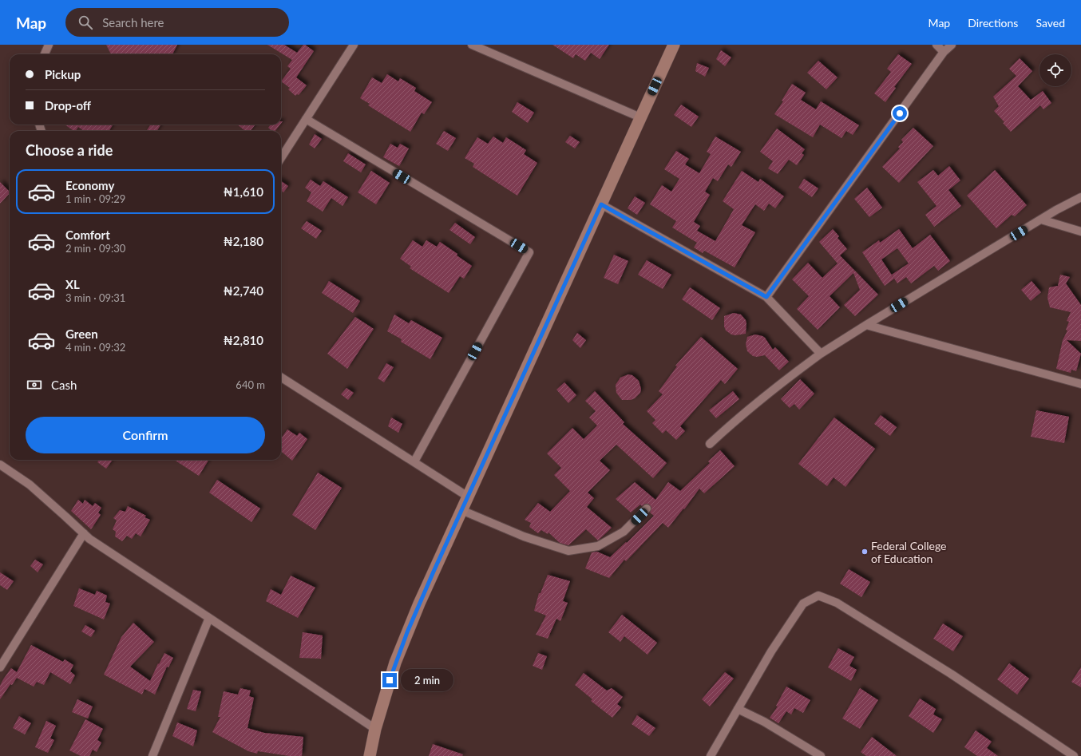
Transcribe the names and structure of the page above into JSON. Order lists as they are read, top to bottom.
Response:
{
  "places": ["Federal College of Education"],
  "page": {
    "header": "Map",
    "search": "Search here",
    "nav": ["Map", "Directions", "Saved"],
    "banner": ["Pickup", "Drop-off"],
    "heading": "Choose a ride",
    "list": [
      {
        "name": "Economy",
        "note": "1 min · 09:29",
        "value": "₦1,610"
      },
      {
        "name": "Comfort",
        "note": "2 min · 09:30",
        "value": "₦2,180"
      },
      {
        "name": "XL",
        "note": "3 min · 09:31",
        "value": "₦2,740"
      },
      {
        "name": "Green",
        "note": "4 min · 09:32",
        "value": "₦2,810"
      }
    ],
    "pay": ["Cash", "640 m"],
    "buttons": "Confirm",
    "bubble": "2 min"
  }
}
